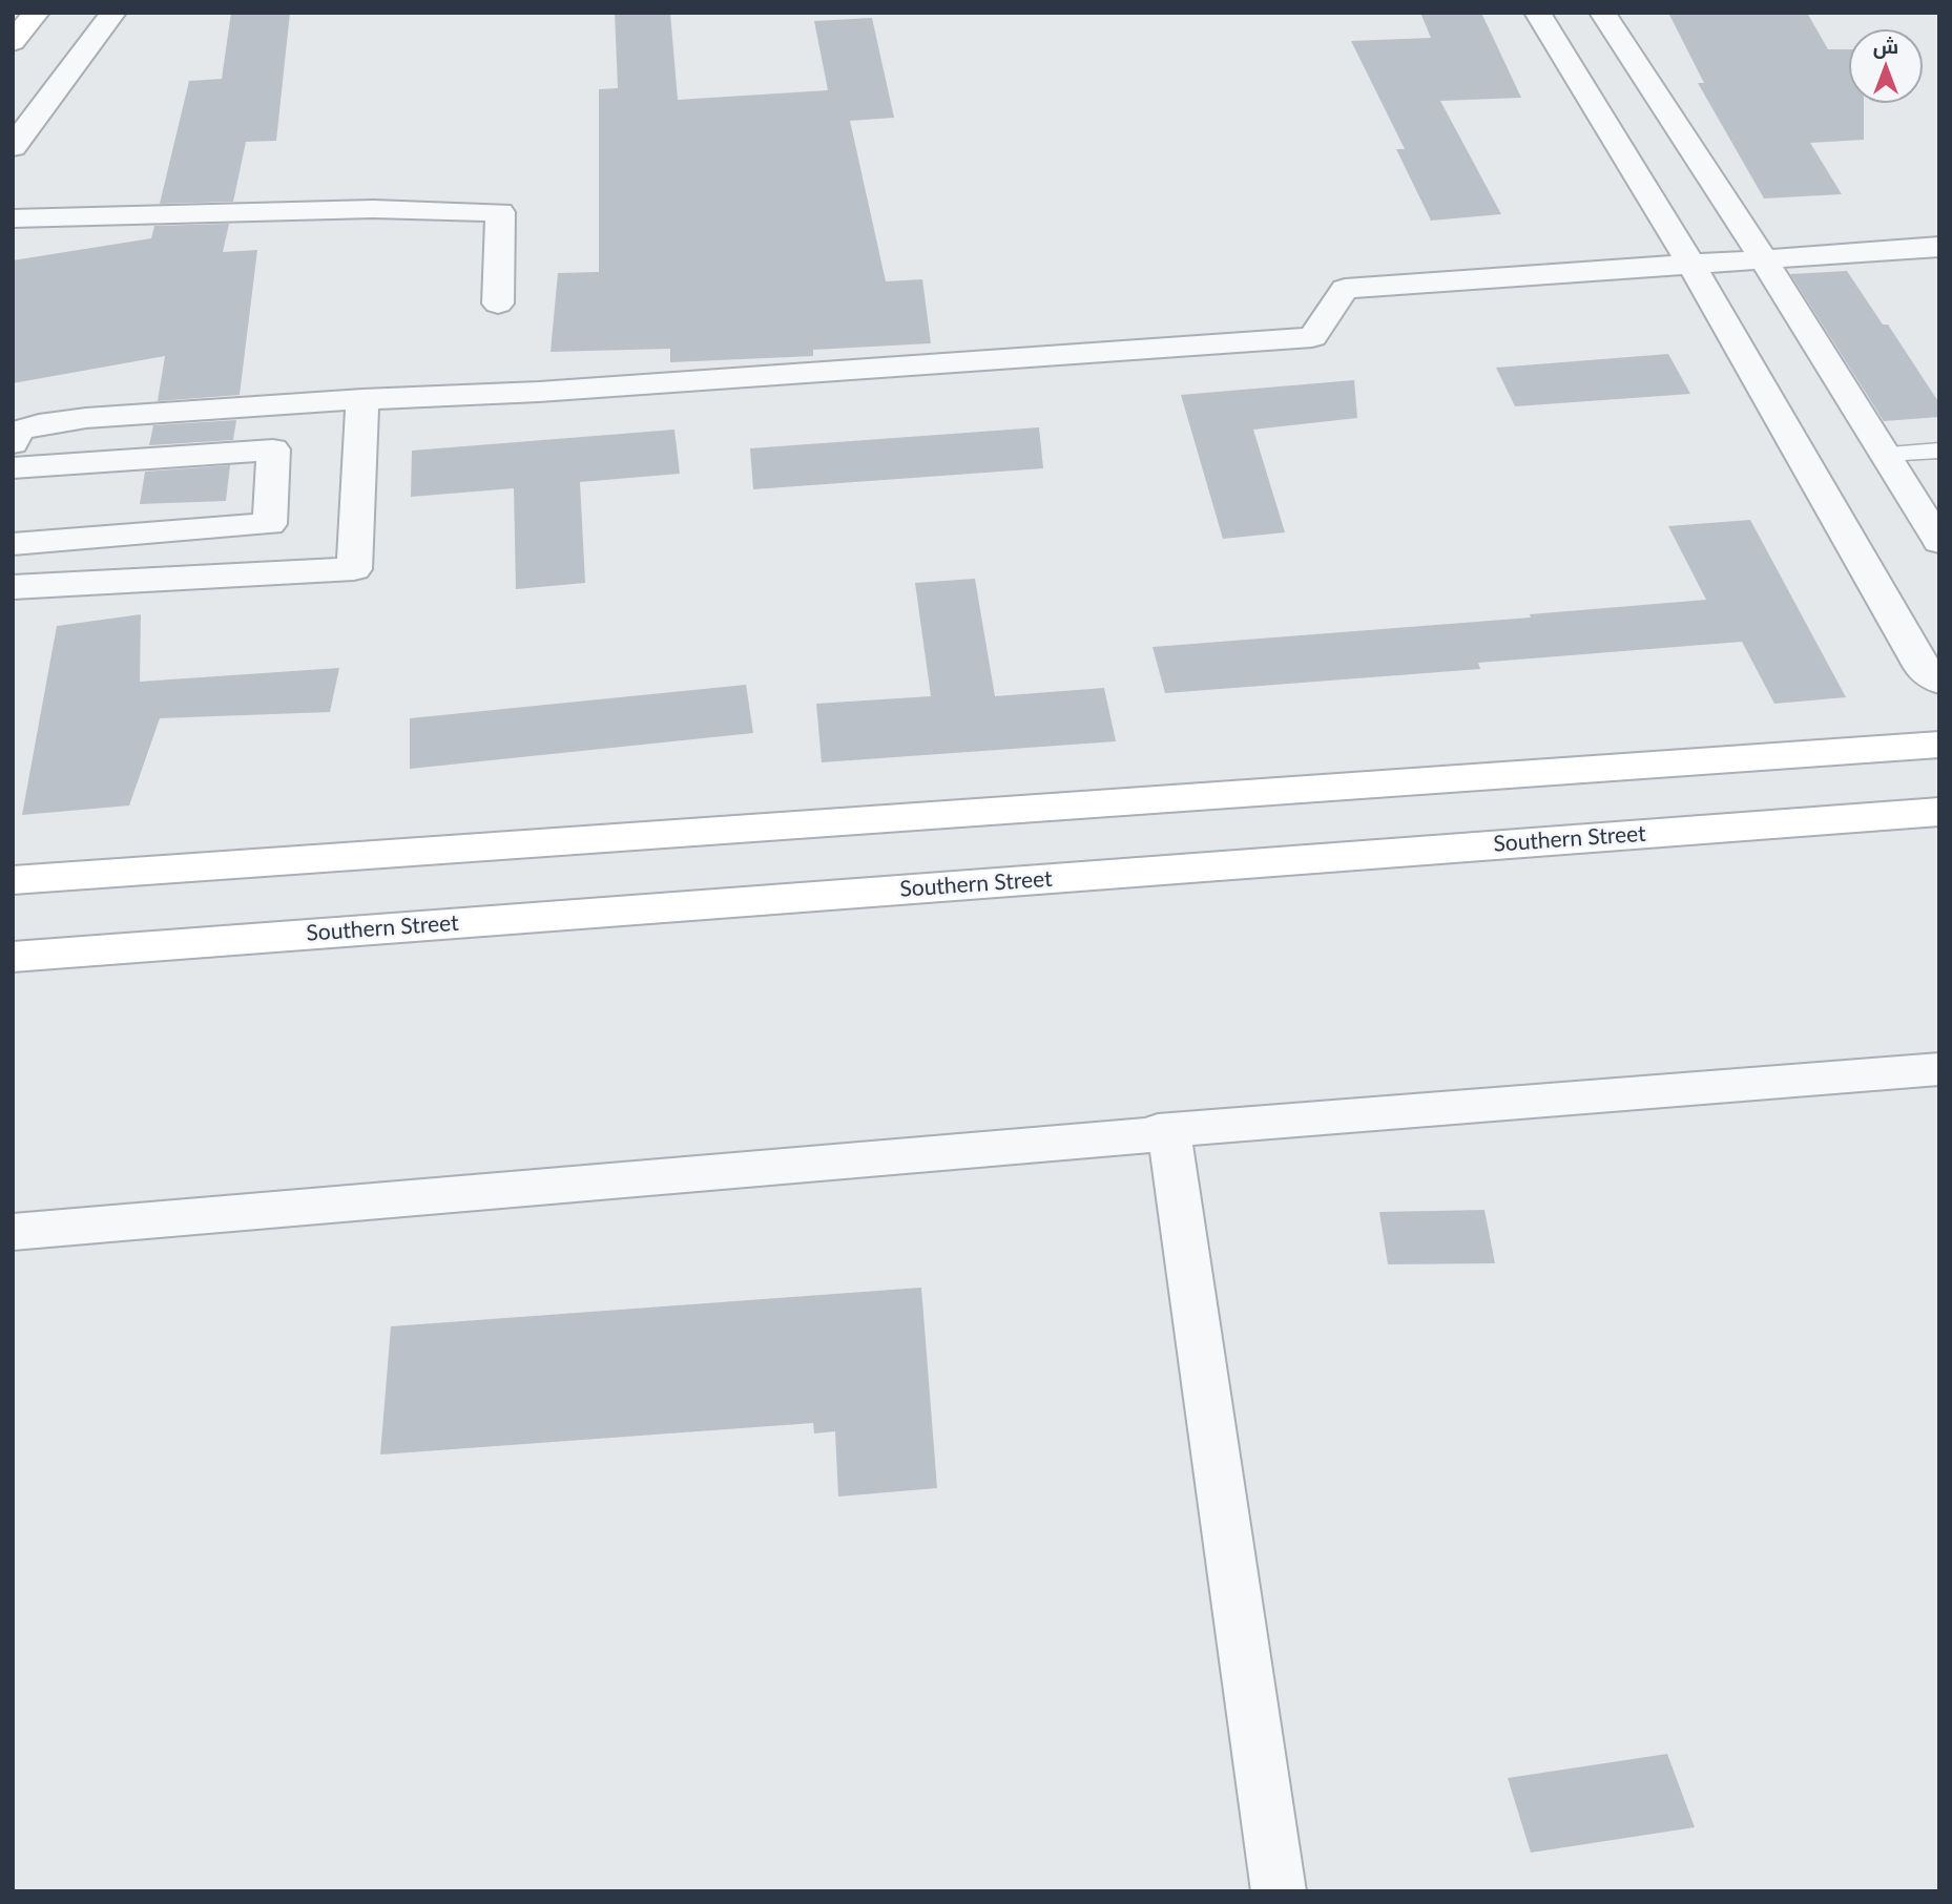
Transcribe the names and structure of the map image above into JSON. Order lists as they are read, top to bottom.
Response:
{
  "streets": {
    "main road": ["Southern Street"]
  },
  "north": "top"
}
